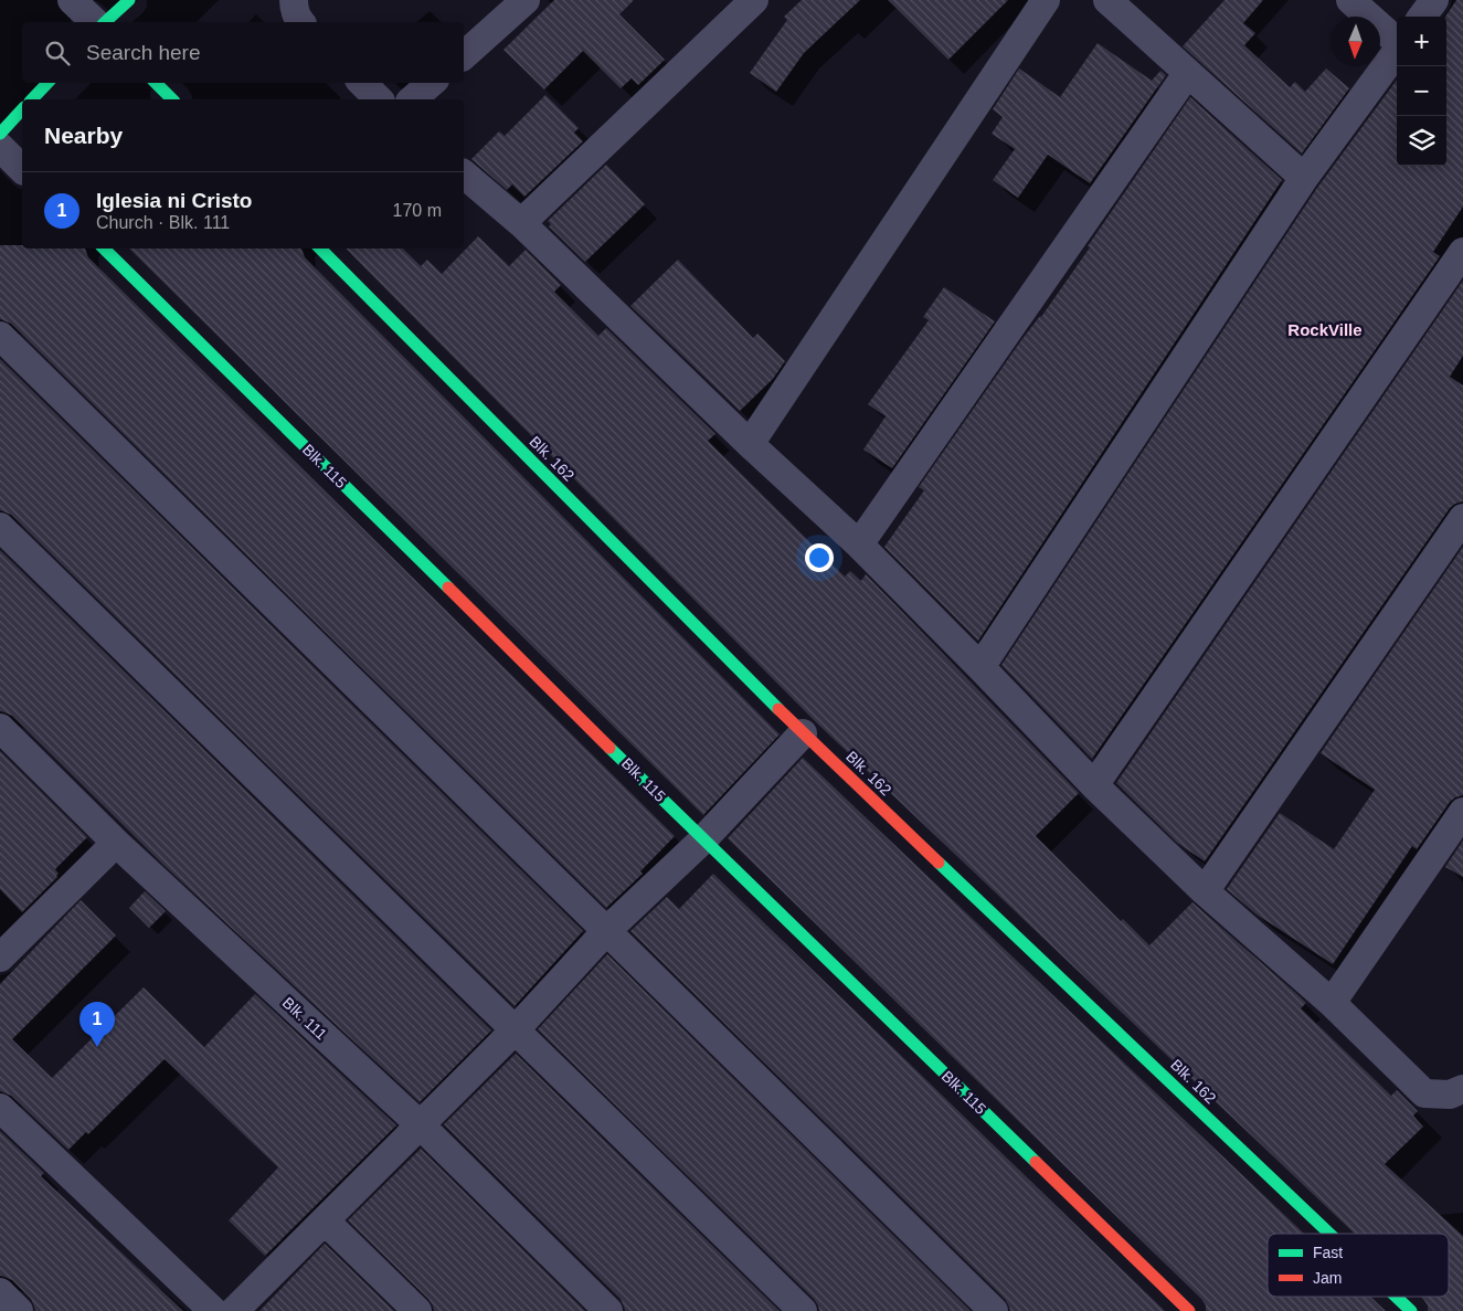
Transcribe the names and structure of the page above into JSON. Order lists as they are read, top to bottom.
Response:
{
  "streets": {
    "street": ["Blk. 162", "Blk. 115", "Blk. 111"]
  },
  "districts": ["RockVille"],
  "legend": ["Fast", "Jam"],
  "north": "bottom",
  "page": {
    "map_buttons": ["+", "−"],
    "search": "Search here",
    "heading": "Nearby",
    "list": [
      {
        "mark": "1",
        "name": "Iglesia ni Cristo",
        "note": "Church · Blk. 111",
        "value": "170 m"
      }
    ],
    "pins": "1"
  }
}
